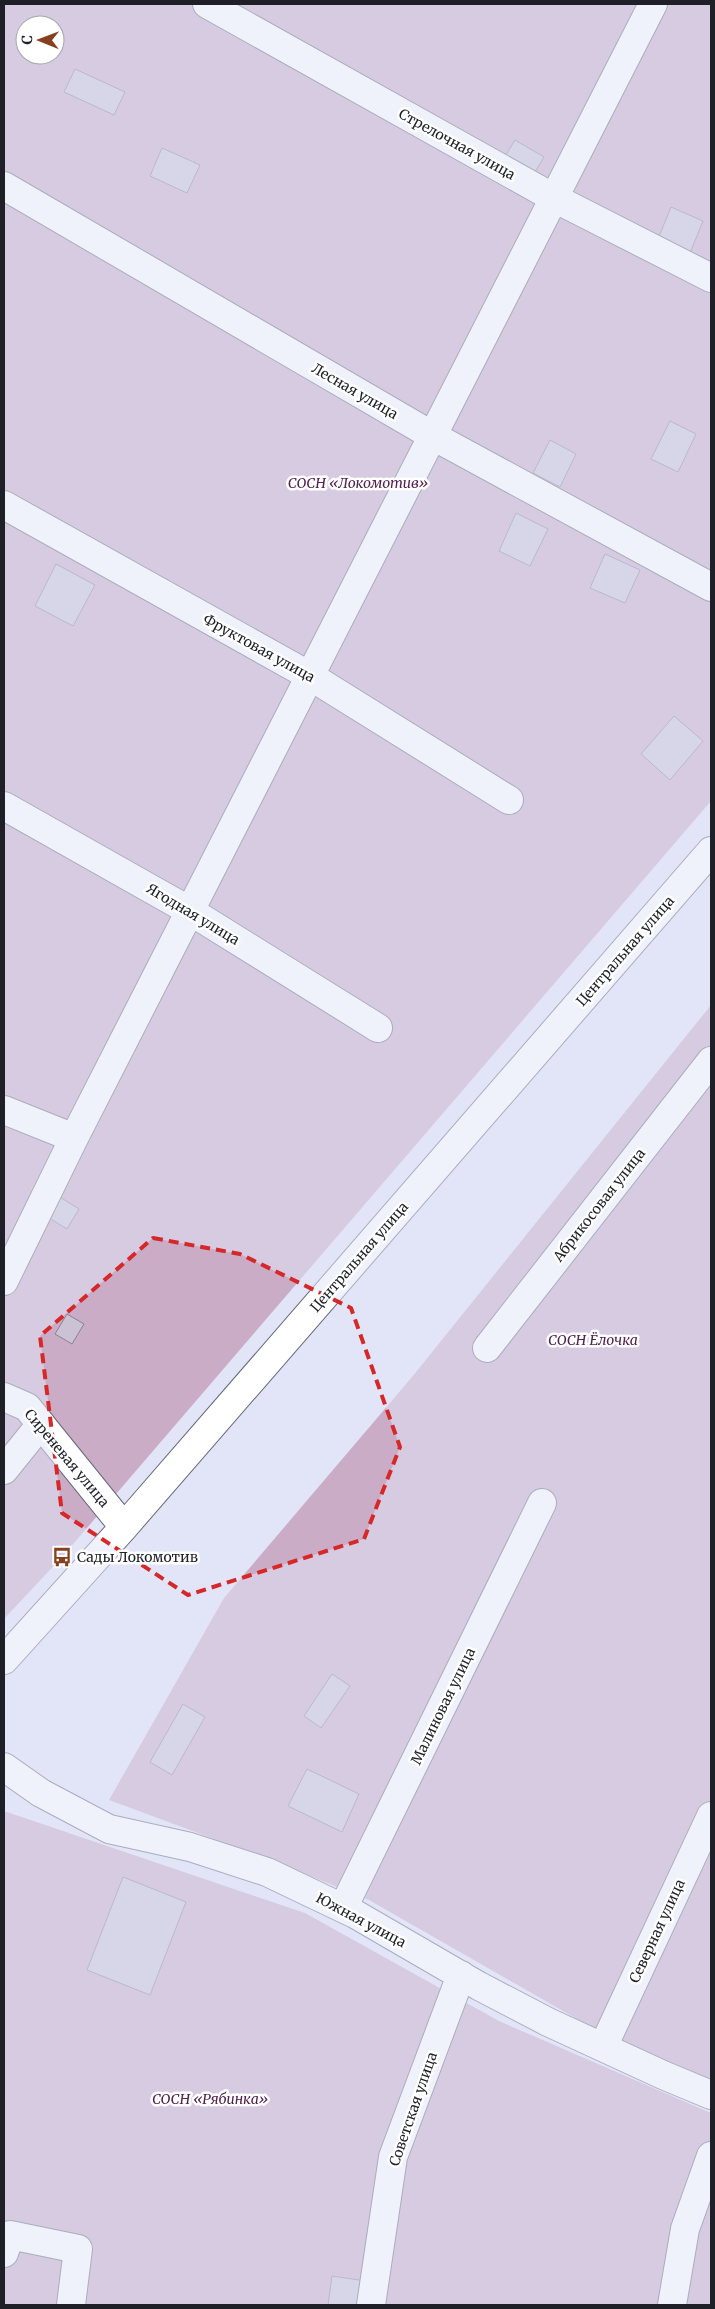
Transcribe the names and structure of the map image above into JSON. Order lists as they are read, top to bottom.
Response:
{
  "streets": {
    "street": [
      "Стрелочная улица",
      "Лесная улица",
      "Фруктовая улица",
      "Ягодная улица",
      "Центральная улица",
      "Абрикосовая улица",
      "Сиреневая улица",
      "Малиновая улица",
      "Южная улица",
      "Северная улица",
      "Советская улица"
    ]
  },
  "crossings": [
    ["Центральная улица", "Сиреневая улица"],
    ["Малиновая улица", "Южная улица"],
    ["Южная улица", "Северная улица"],
    ["Южная улица", "Советская улица"]
  ],
  "parks": ["СОСН «Локомотив»", "СОСН Ёлочка", "СОСН «Рябинка»"],
  "places": {
    "bus stop": ["Сады Локомотив"]
  },
  "north": "left"
}
